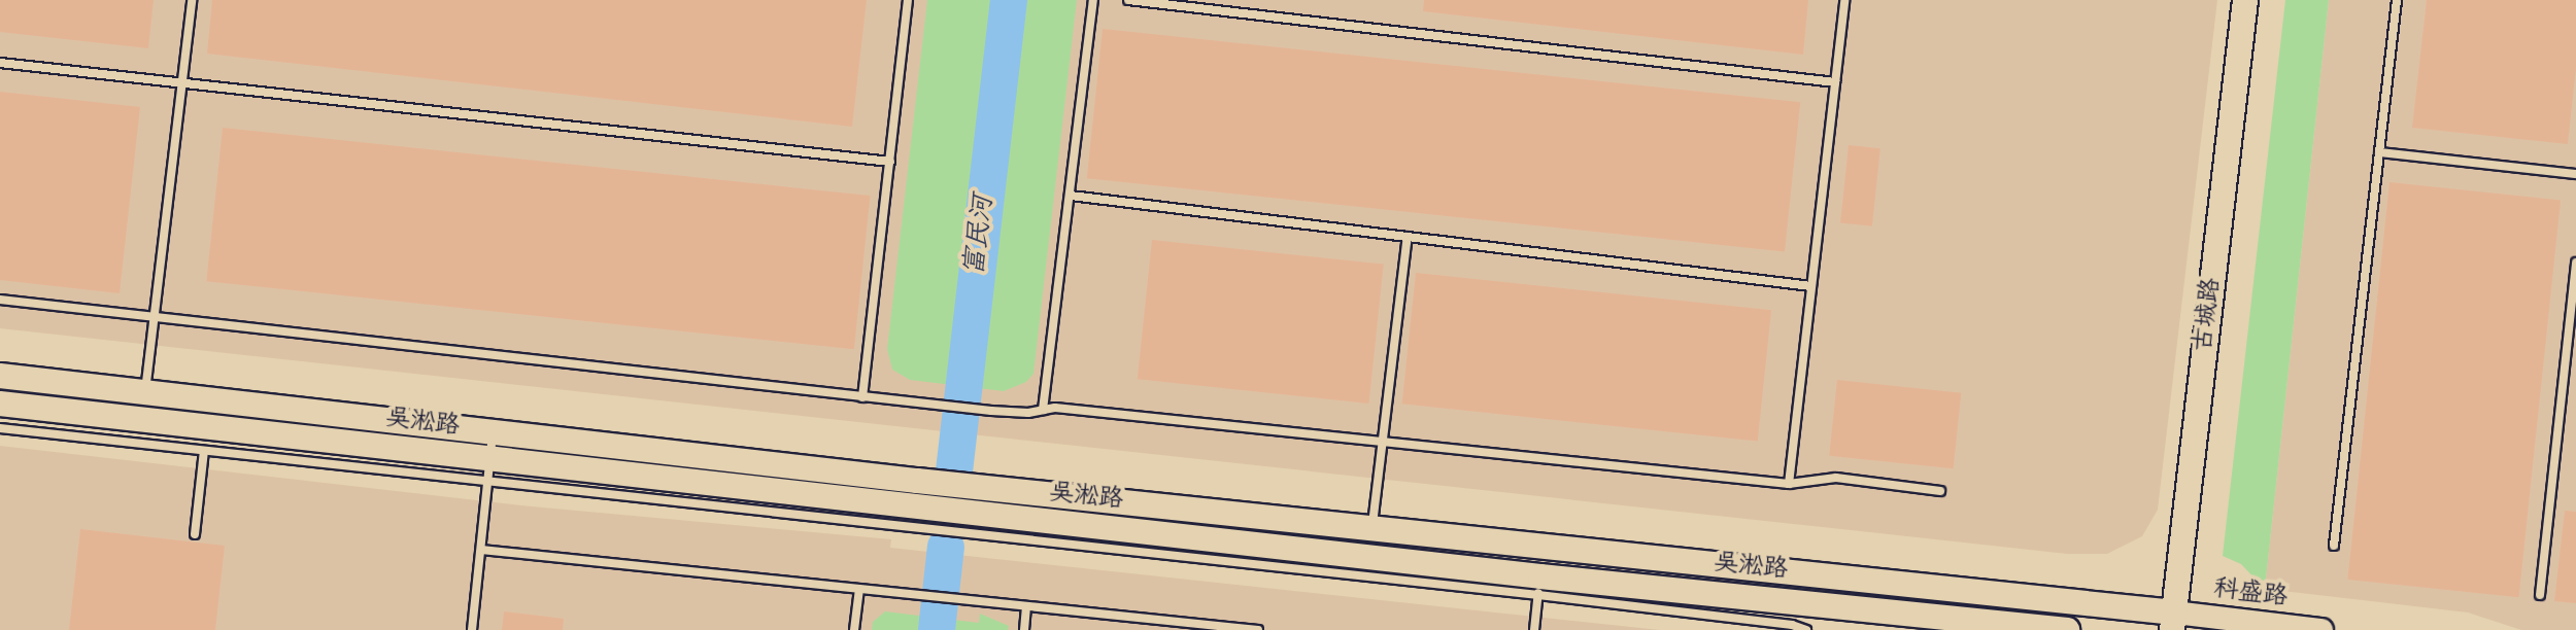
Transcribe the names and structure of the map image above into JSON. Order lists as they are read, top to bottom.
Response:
{
  "streets": {
    "main road": ["古城路", "吴淞路"],
    "street": ["科盛路"]
  },
  "crossings": [
    ["古城路", "吴淞路"],
    ["古城路", "科盛路"],
    ["吴淞路", "科盛路"]
  ],
  "water": ["富民河"]
}
